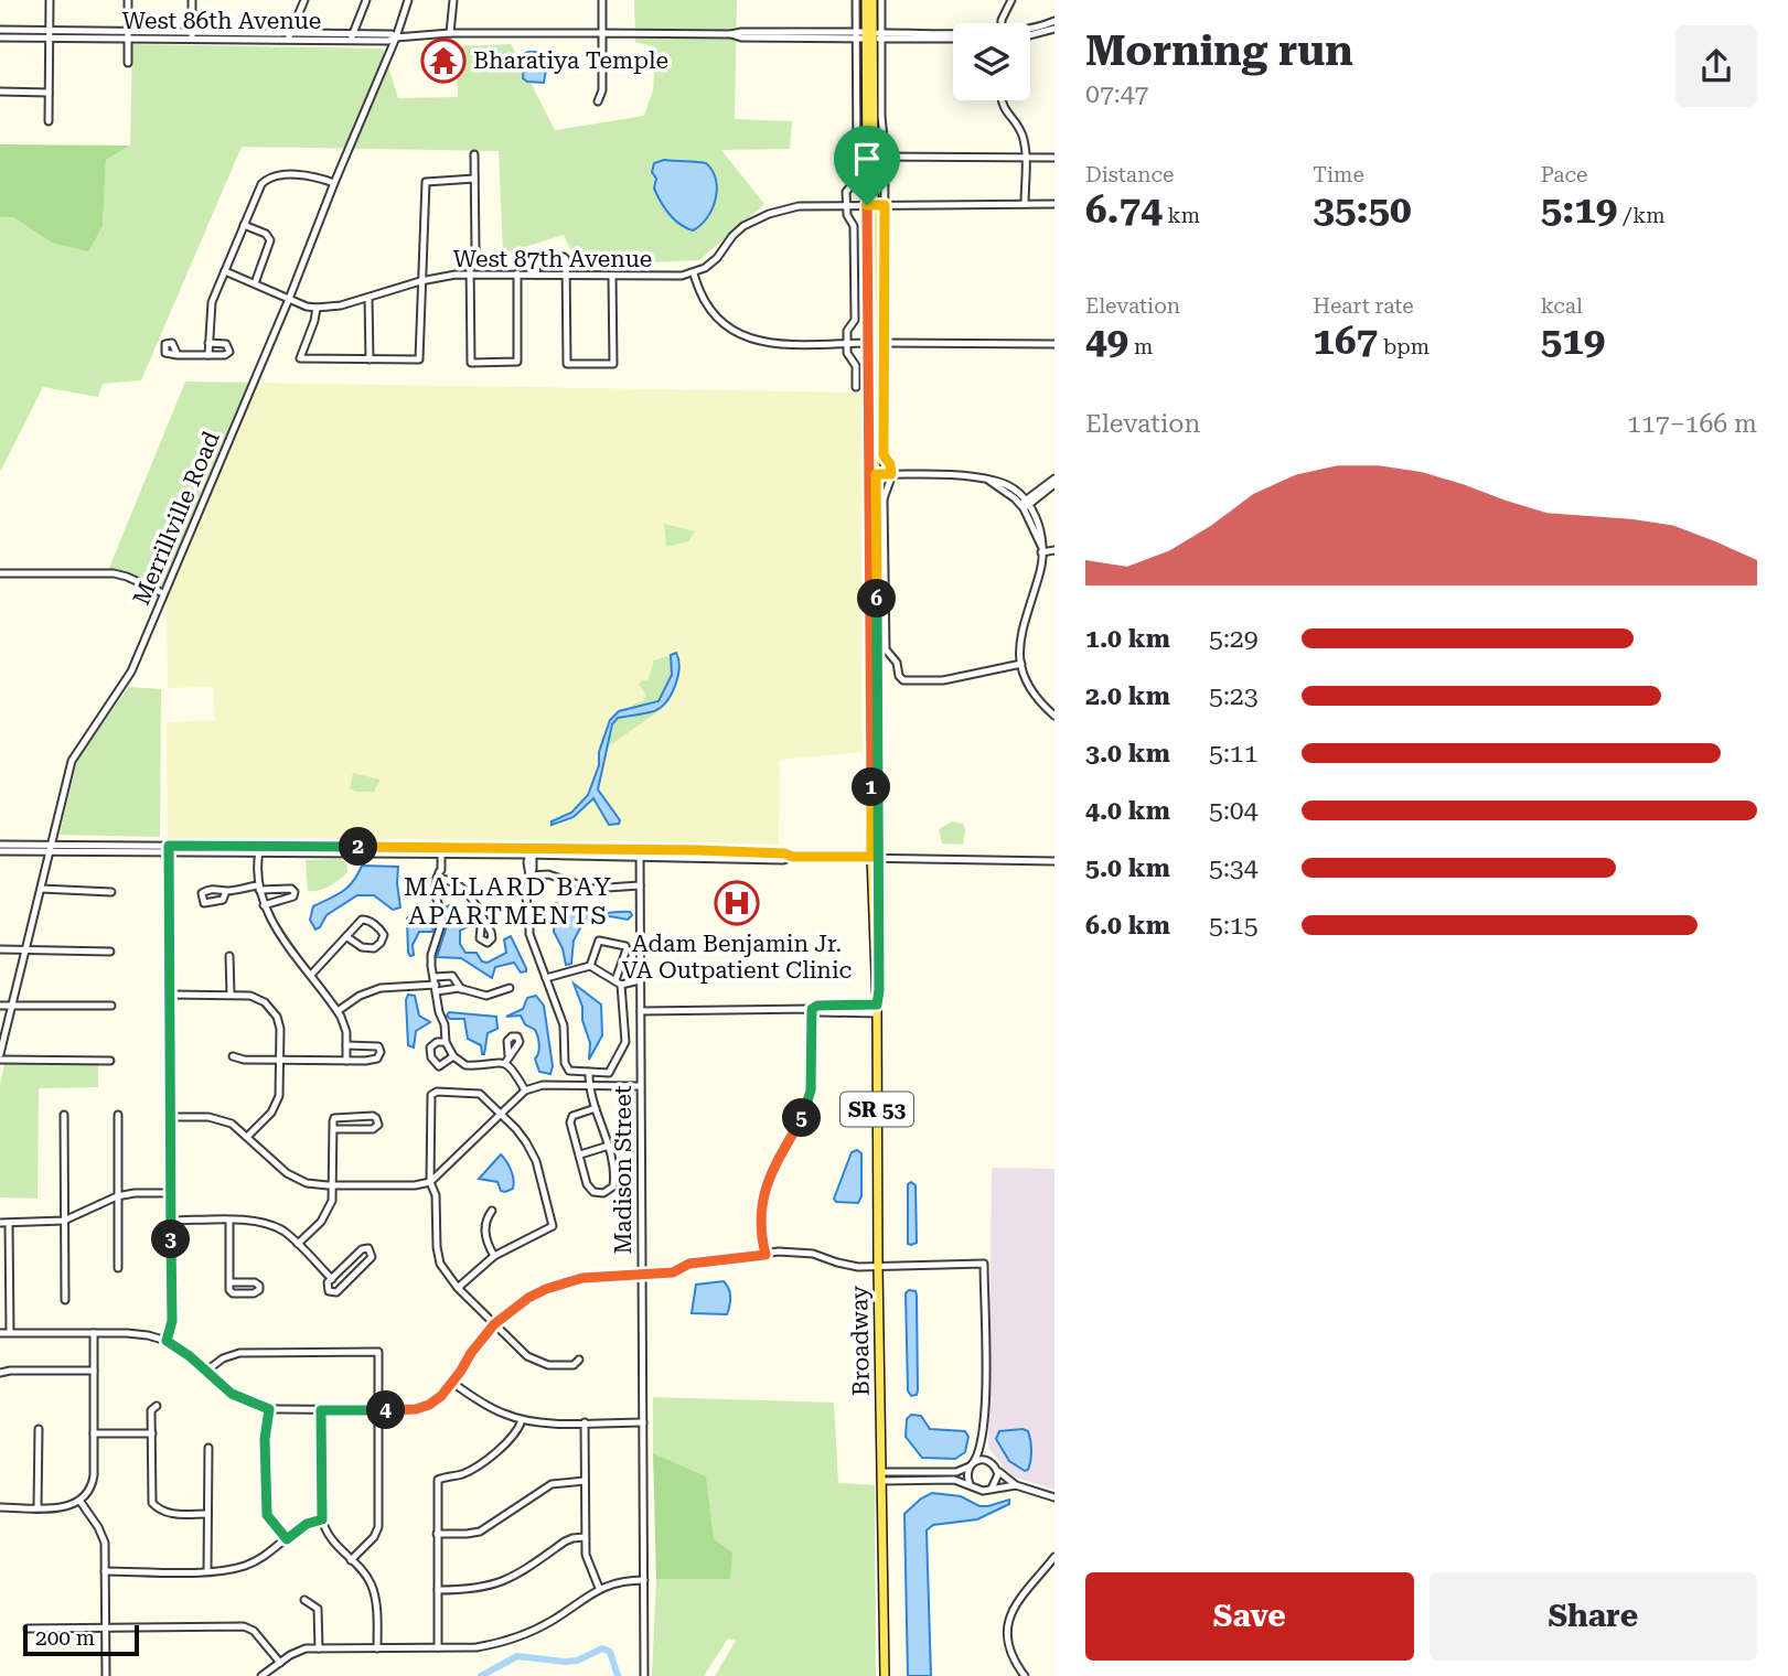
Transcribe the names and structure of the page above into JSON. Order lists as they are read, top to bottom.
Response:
{
  "streets": {
    "main road": ["SR 53", "Broadway"],
    "street": [
      "West 86th Avenue",
      "West 87th Avenue",
      "Merrillville Road",
      "Madison Street"
    ]
  },
  "crossings": [
    ["West 86th Avenue", "Merrillville Road"],
    ["West 87th Avenue", "Merrillville Road"]
  ],
  "districts": ["MALLARD BAY APARTMENTS"],
  "places": {
    "temple": ["Bharatiya Temple"],
    "hospital": ["Adam Benjamin Jr. VA Outpatient Clinic"]
  },
  "scale_bar": "200 m",
  "page": {
    "heading": ["Morning run", "07:47"],
    "stats": [
      ["Distance", "6.74 km"],
      ["Time", "35:50"],
      ["Pace", "5:19 /km"],
      ["Elevation", "49 m"],
      ["Heart rate", "167 bpm"],
      ["kcal", "519"]
    ],
    "chart": ["Elevation", "117–166 m"],
    "pins": [
      "6",
      "1",
      "2",
      "5",
      "3",
      "4"
    ],
    "list": [
      {
        "name": "1.0 km",
        "note": "5:29"
      },
      {
        "name": "2.0 km",
        "note": "5:23"
      },
      {
        "name": "3.0 km",
        "note": "5:11"
      },
      {
        "name": "4.0 km",
        "note": "5:04"
      },
      {
        "name": "5.0 km",
        "note": "5:34"
      },
      {
        "name": "6.0 km",
        "note": "5:15"
      }
    ],
    "buttons": ["Save", "Share"],
    "scale": "200 m"
  }
}
